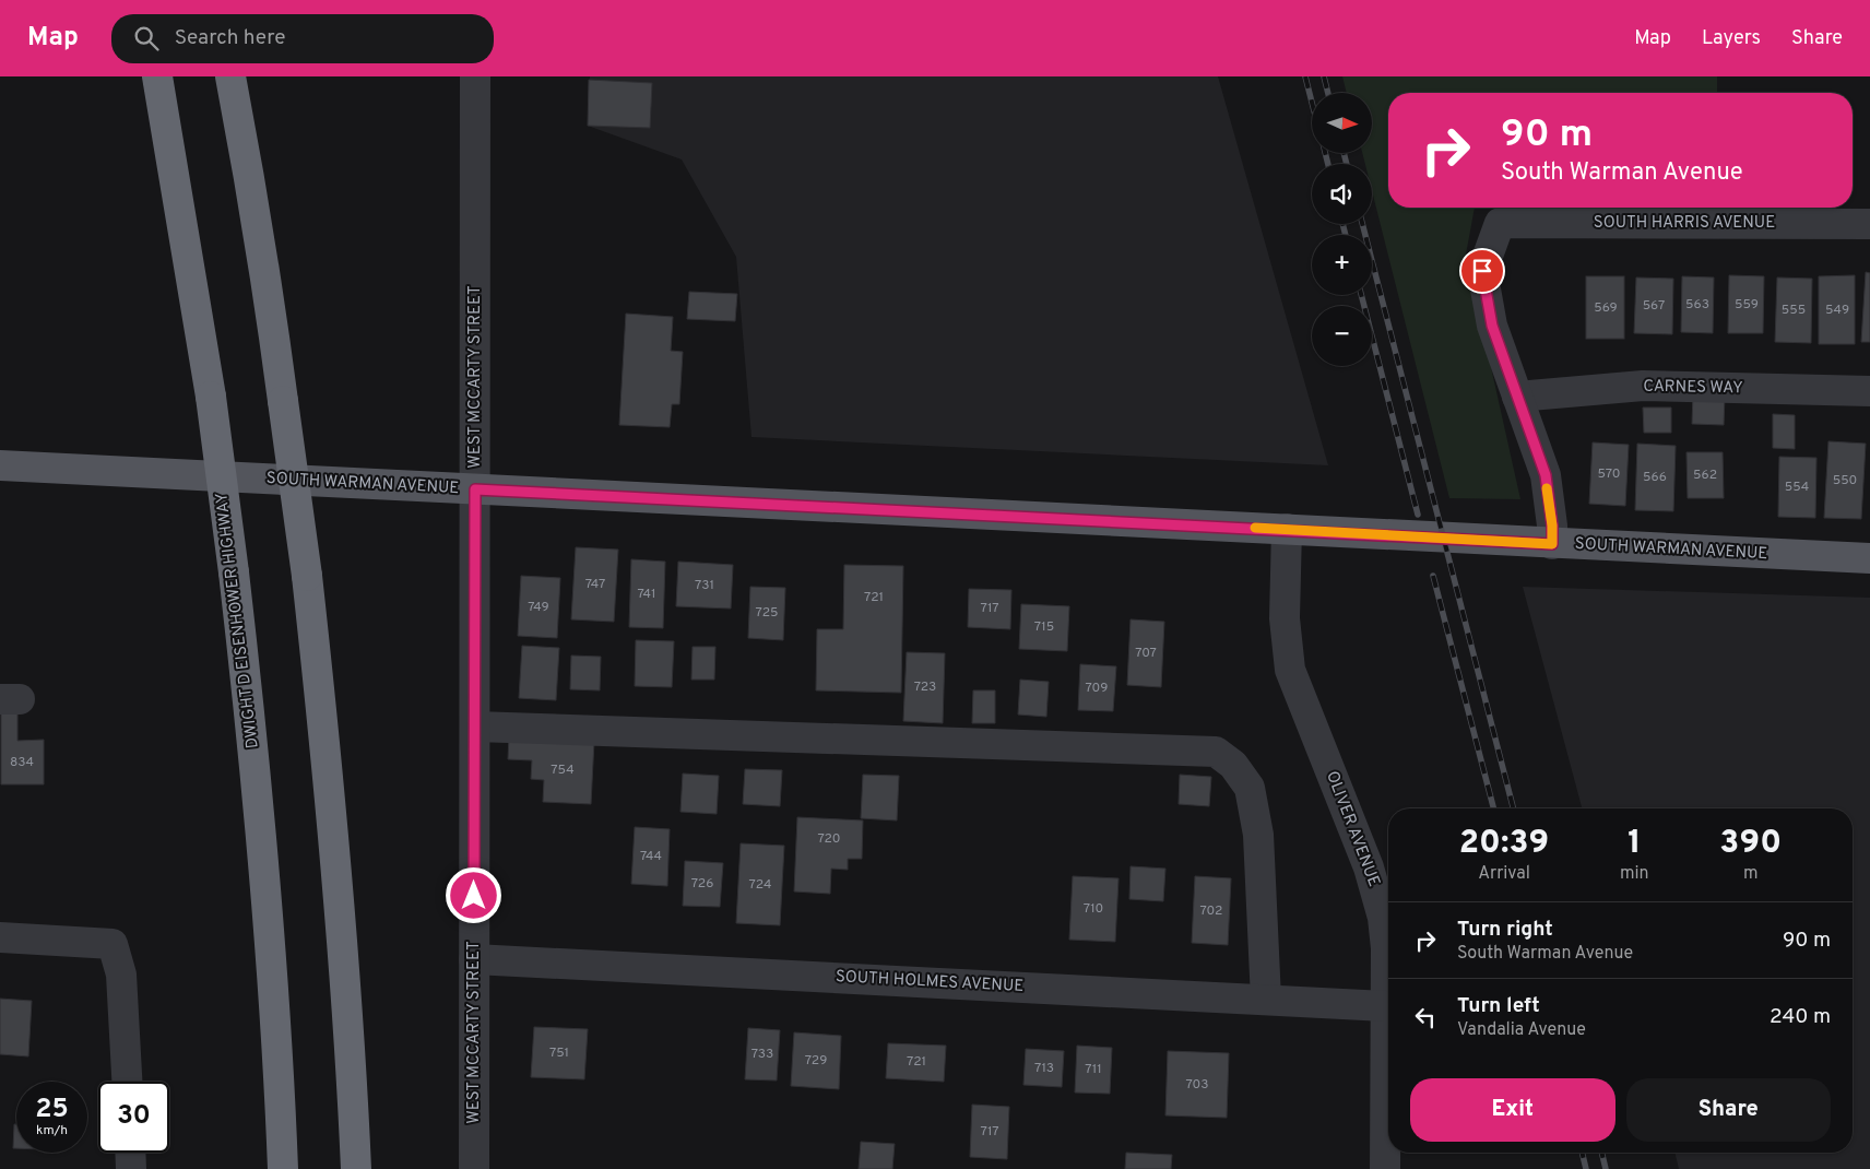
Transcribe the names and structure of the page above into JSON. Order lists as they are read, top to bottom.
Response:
{
  "streets": {
    "highway": ["DWIGHT D EISENHOWER HIGHWAY"],
    "main road": ["SOUTH WARMAN AVENUE"],
    "street": [
      "SOUTH HARRIS AVENUE",
      "WEST MCCARTY STREET",
      "CARNES WAY",
      "OLIVER AVENUE",
      "SOUTH HOLMES AVENUE"
    ]
  },
  "crossings": [
    ["SOUTH HARRIS AVENUE", "CARNES WAY"],
    ["WEST MCCARTY STREET", "SOUTH WARMAN AVENUE"],
    ["WEST MCCARTY STREET", "SOUTH HOLMES AVENUE"],
    ["SOUTH WARMAN AVENUE", "OLIVER AVENUE"],
    ["OLIVER AVENUE", "SOUTH HOLMES AVENUE"]
  ],
  "house_numbers": [
    "563",
    "559",
    "567",
    "569",
    "555",
    "549",
    "570",
    "562",
    "566",
    "550",
    "554",
    "747",
    "731",
    "741",
    "721",
    "749",
    "717",
    "725",
    "715",
    "707",
    "723",
    "709",
    "834",
    "754",
    "720",
    "744",
    "726",
    "724",
    "710",
    "702",
    "751",
    "733",
    "729",
    "721",
    "713",
    "711",
    "703",
    "717"
  ],
  "north": "right",
  "page": {
    "header": "Map",
    "search": "Search here",
    "nav": ["Map", "Layers", "Share"],
    "map_buttons": ["+", "−"],
    "turn": ["90 m", "South Warman Avenue"],
    "eta": [
      "20:39",
      "Arrival",
      "1",
      "min",
      "390",
      "m"
    ],
    "list": [
      {
        "name": "Turn right",
        "note": "South Warman Avenue",
        "value": "90 m"
      },
      {
        "name": "Turn left",
        "note": "Vandalia Avenue",
        "value": "240 m"
      }
    ],
    "buttons": ["Exit", "Share"],
    "speed": "25 km/h",
    "limit": "30"
  }
}
